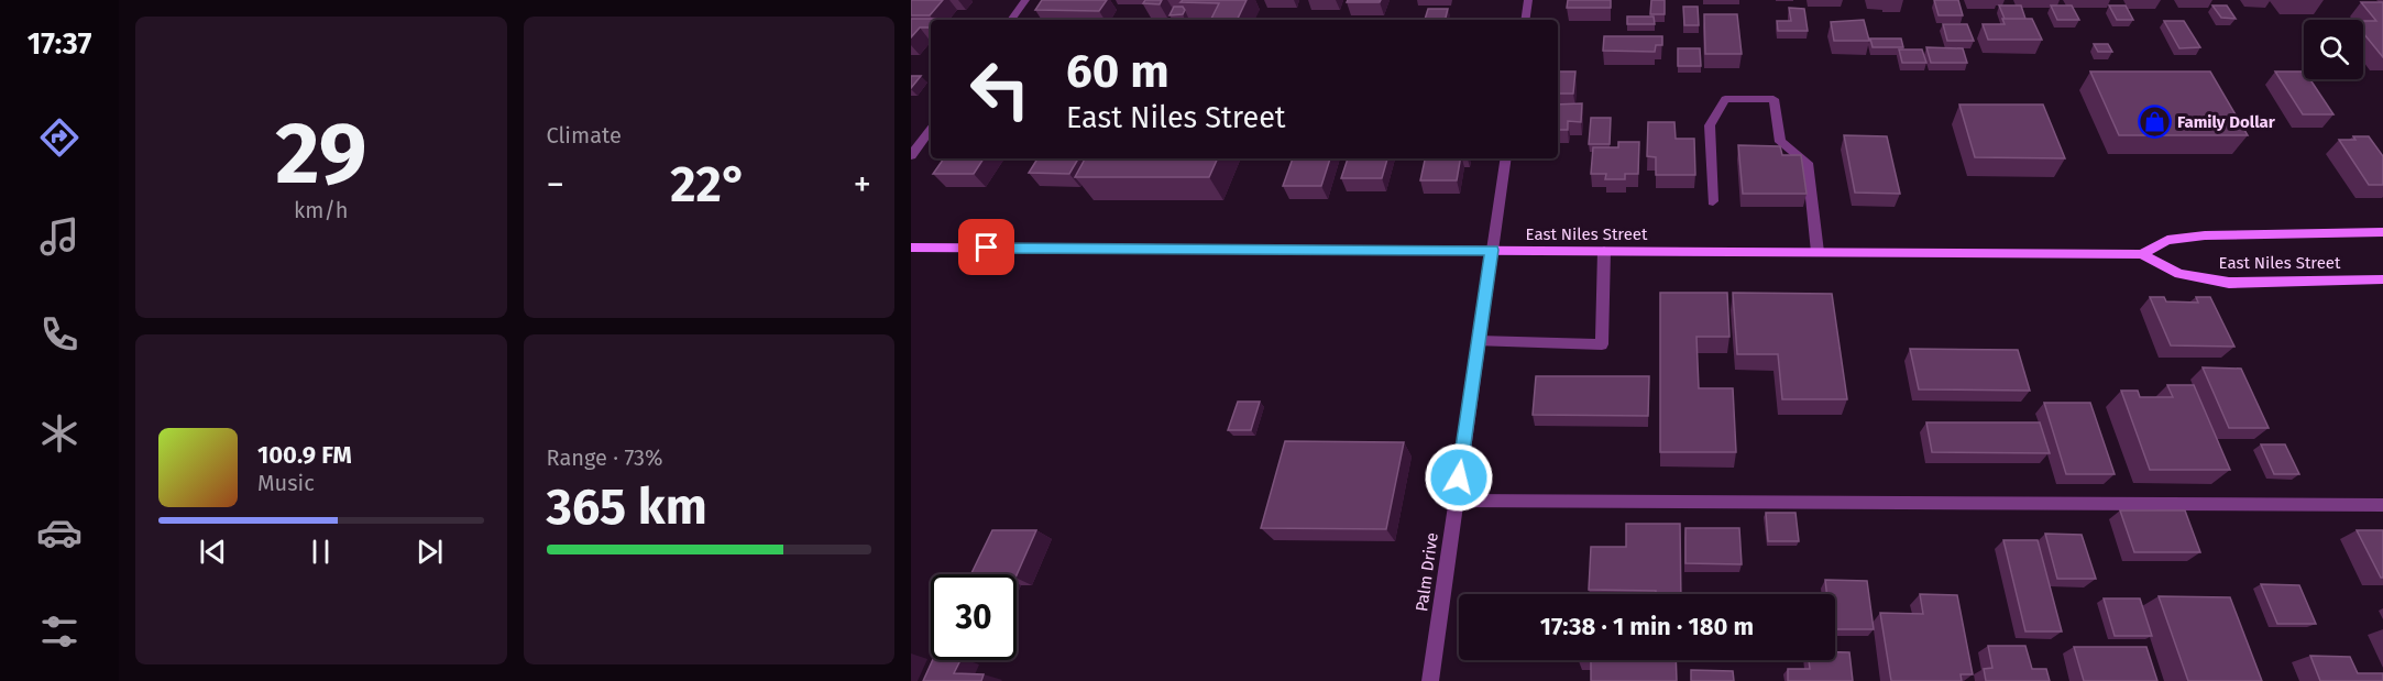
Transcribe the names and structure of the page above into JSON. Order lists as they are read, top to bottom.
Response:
{
  "streets": {
    "main road": ["East Niles Street"],
    "street": ["Palm Drive"]
  },
  "crossings": [
    ["East Niles Street", "Palm Drive"]
  ],
  "places": {
    "shop": ["Family Dollar"]
  },
  "page": {
    "tabs": "17:37",
    "tile": [
      ["29", "km/h"],
      "Climate",
      ["Range · 73%", "365 km"]
    ],
    "turn": ["60 m", "East Niles Street"],
    "heat": ["−", "22°", "+"],
    "song": ["100.9 FM", "Music"],
    "limit": "30",
    "trip": "17:38 · 1 min · 180 m"
  }
}
